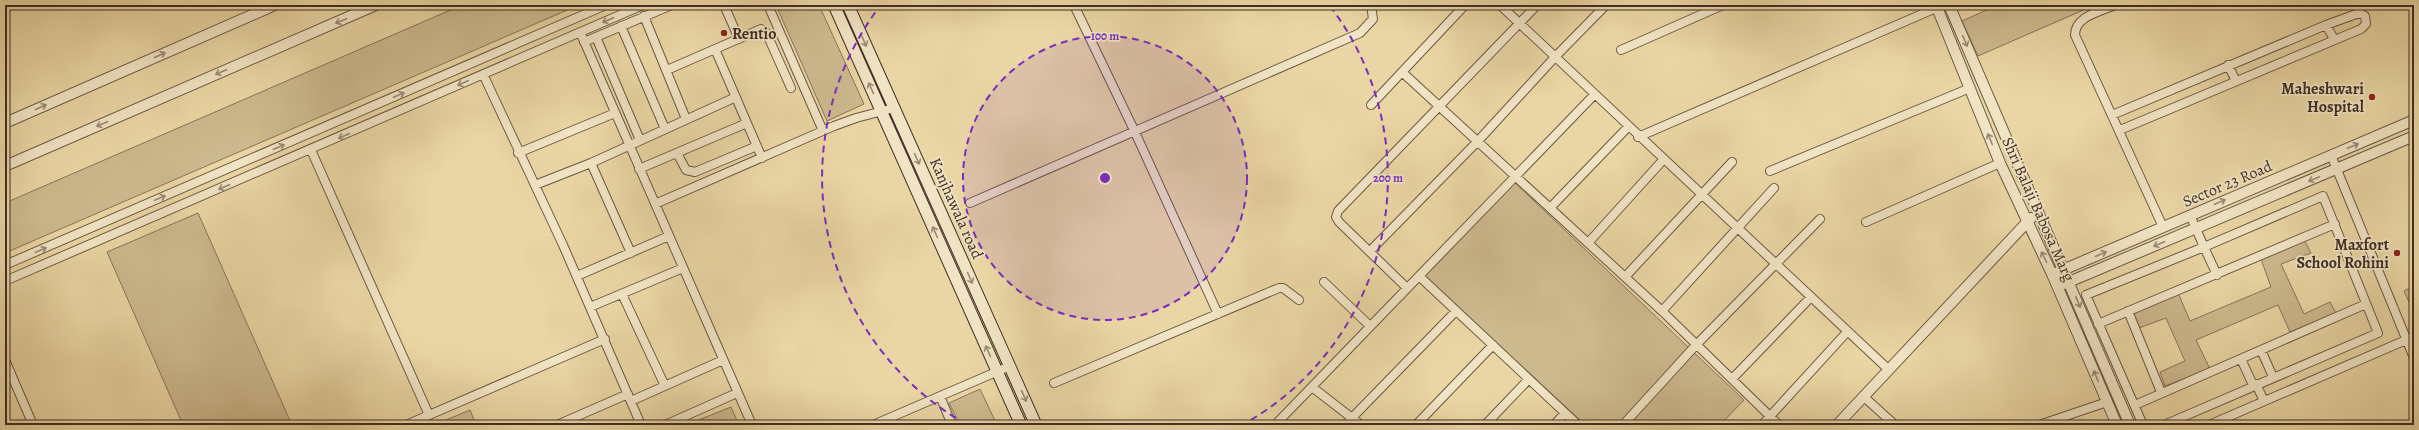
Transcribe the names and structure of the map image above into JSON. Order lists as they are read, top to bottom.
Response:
{
  "streets": {
    "main road": ["Kanjhawala road"],
    "street": ["Sector 23 Road", "Shri Balaji Babosa Marg"]
  },
  "crossings": [
    ["Sector 23 Road", "Shri Balaji Babosa Marg"]
  ],
  "places": ["Rentio", "Maheshwari Hospital", "Maxfort School Rohini"],
  "rings": ["100 m", "200 m"]
}
